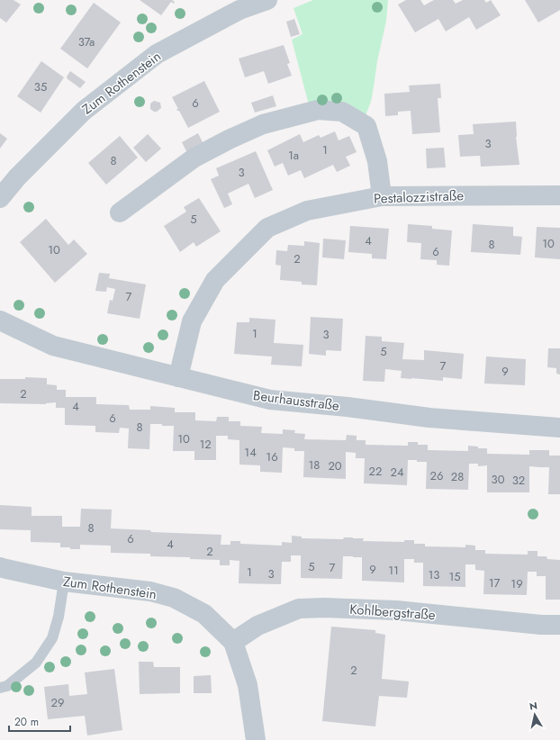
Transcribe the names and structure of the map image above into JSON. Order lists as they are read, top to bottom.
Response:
{
  "streets": {
    "street": [
      "Zum Rothenstein",
      "Pestalozzistraße",
      "Beurhausstraße",
      "Kohlbergstraße"
    ]
  },
  "crossings": [
    ["Zum Rothenstein", "Kohlbergstraße"],
    ["Pestalozzistraße", "Beurhausstraße"]
  ],
  "house_numbers": [
    "37a",
    "35",
    "6",
    "3",
    "1",
    "1a",
    "8",
    "3",
    "5",
    "4",
    "10",
    "8",
    "10",
    "6",
    "2",
    "7",
    "1",
    "3",
    "5",
    "7",
    "9",
    "2",
    "4",
    "6",
    "8",
    "10",
    "12",
    "14",
    "16",
    "18",
    "20",
    "22",
    "24",
    "26",
    "28",
    "30",
    "32",
    "8",
    "6",
    "4",
    "2",
    "5",
    "7",
    "9",
    "11",
    "1",
    "3",
    "13",
    "15",
    "17",
    "19",
    "2",
    "29"
  ],
  "scale_bar": "20 m",
  "north": "top"
}
